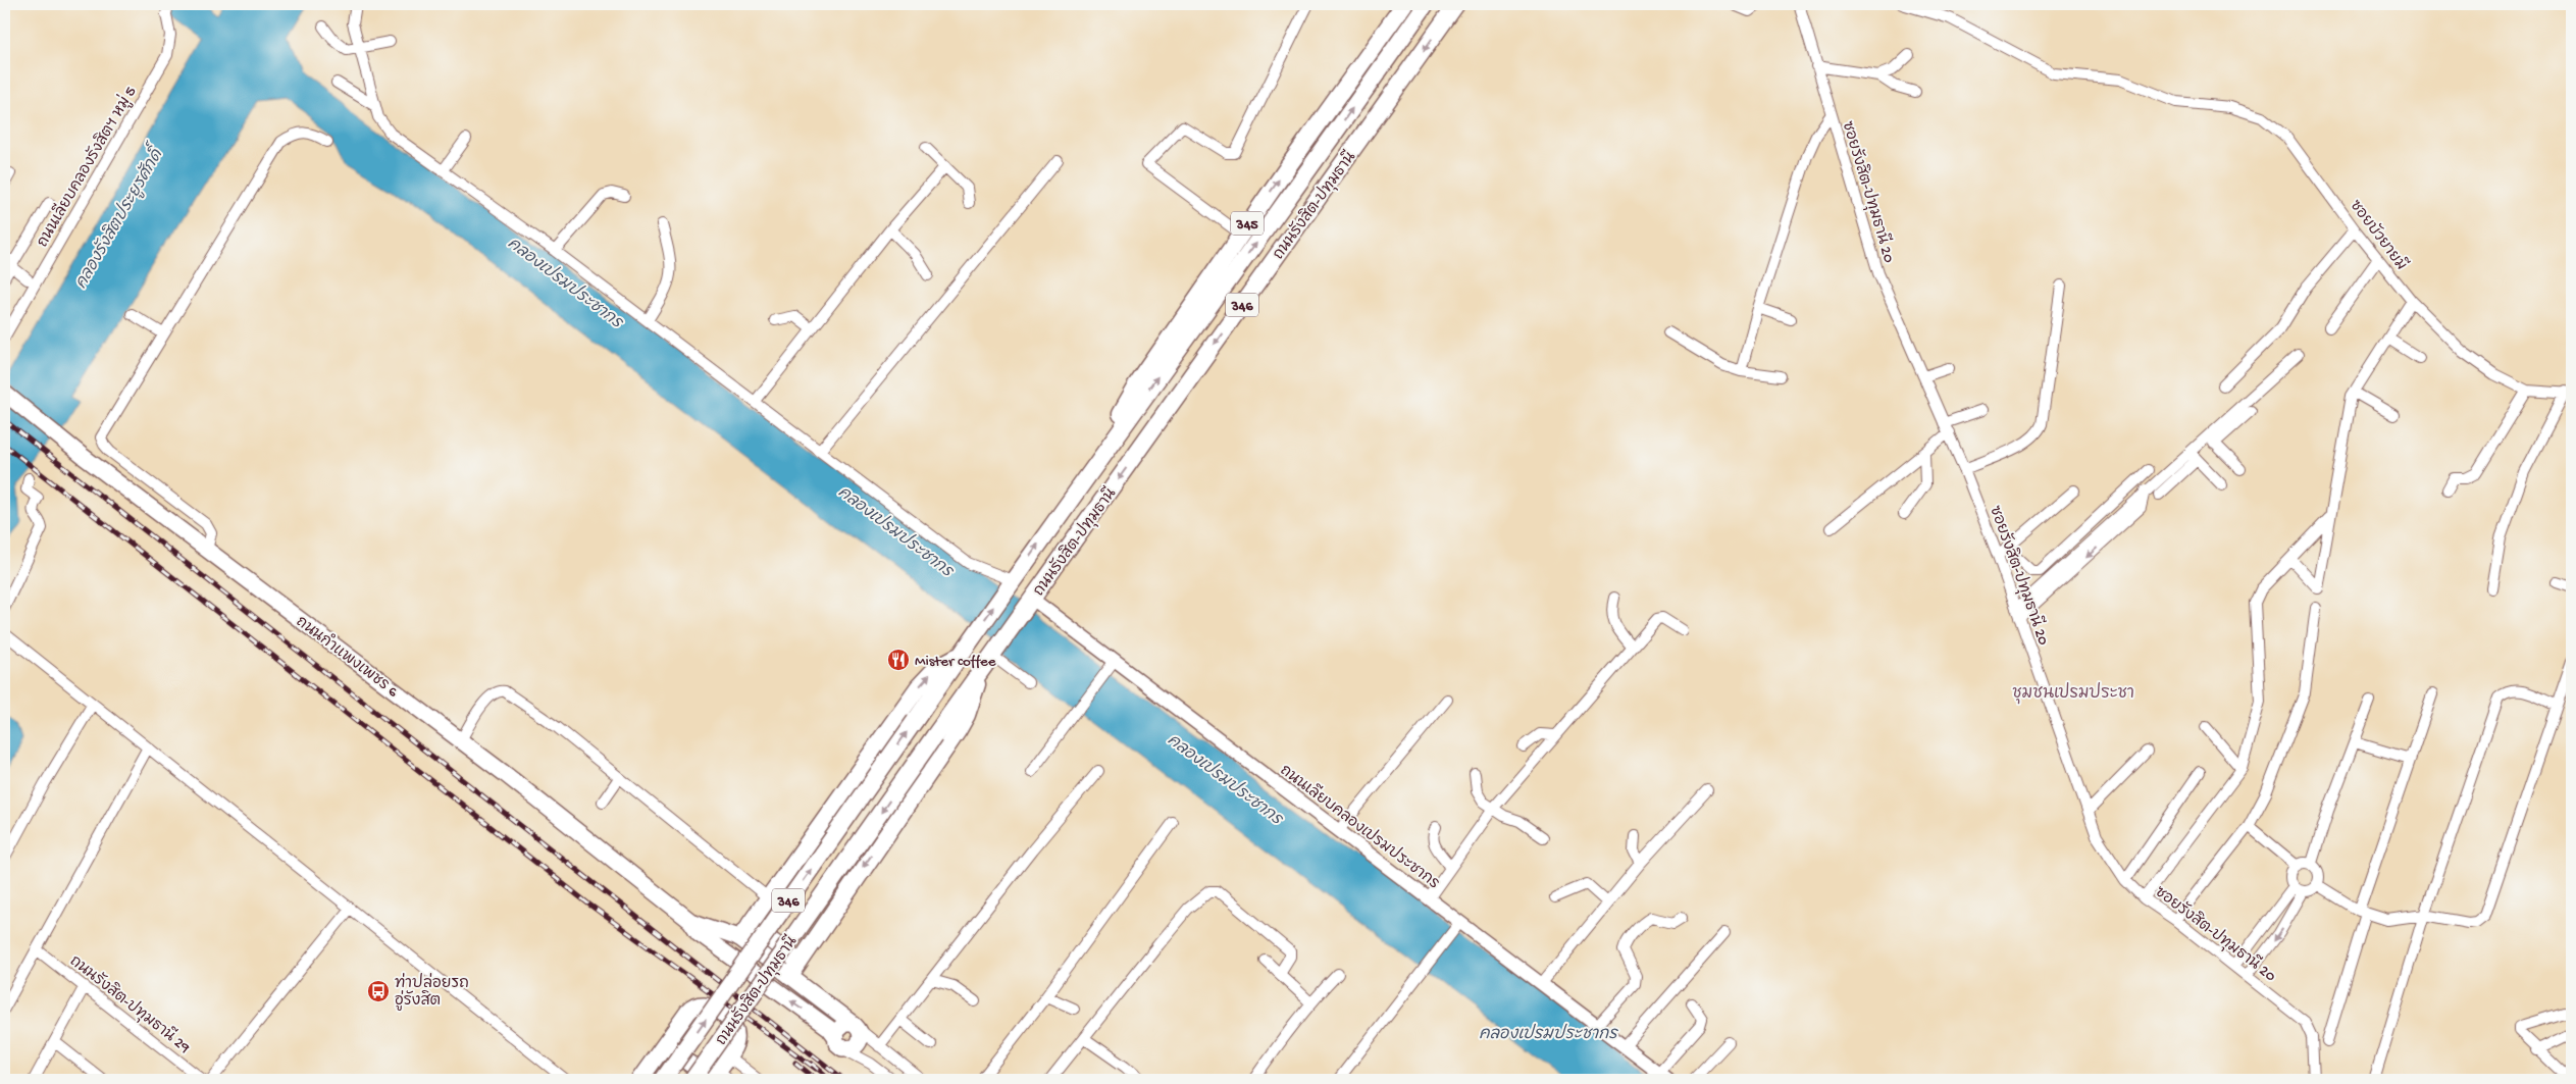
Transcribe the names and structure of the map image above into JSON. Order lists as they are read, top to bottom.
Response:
{
  "streets": {
    "main road": [
      "ถนนรังสิต-ปทุมธานี",
      "345",
      "346",
      "ถนนกำแพงเพชร 6"
    ],
    "street": [
      "ถนนเลียบคลองรังสิตฯ หมู่ 5",
      "ซอยรังสิต-ปทุมธานี 20",
      "ซอยบัวยายมี",
      "ถนนเลียบคลองเปรมประชากร",
      "ถนนรังสิต-ปทุมธานี 29"
    ]
  },
  "crossings": [
    ["ถนนรังสิต-ปทุมธานี", "345"],
    ["ถนนรังสิต-ปทุมธานี", "ถนนเลียบคลองเปรมประชากร"]
  ],
  "districts": ["ชุมชนเปรมประชา"],
  "water": ["คลองรังสิตประยูรศักดิ์", "คลองเปรมประชากร"],
  "places": {
    "restaurant": ["Mister coffee"],
    "bus stop": ["ท่าปล่อยรถ อู่รังสิต"]
  }
}
